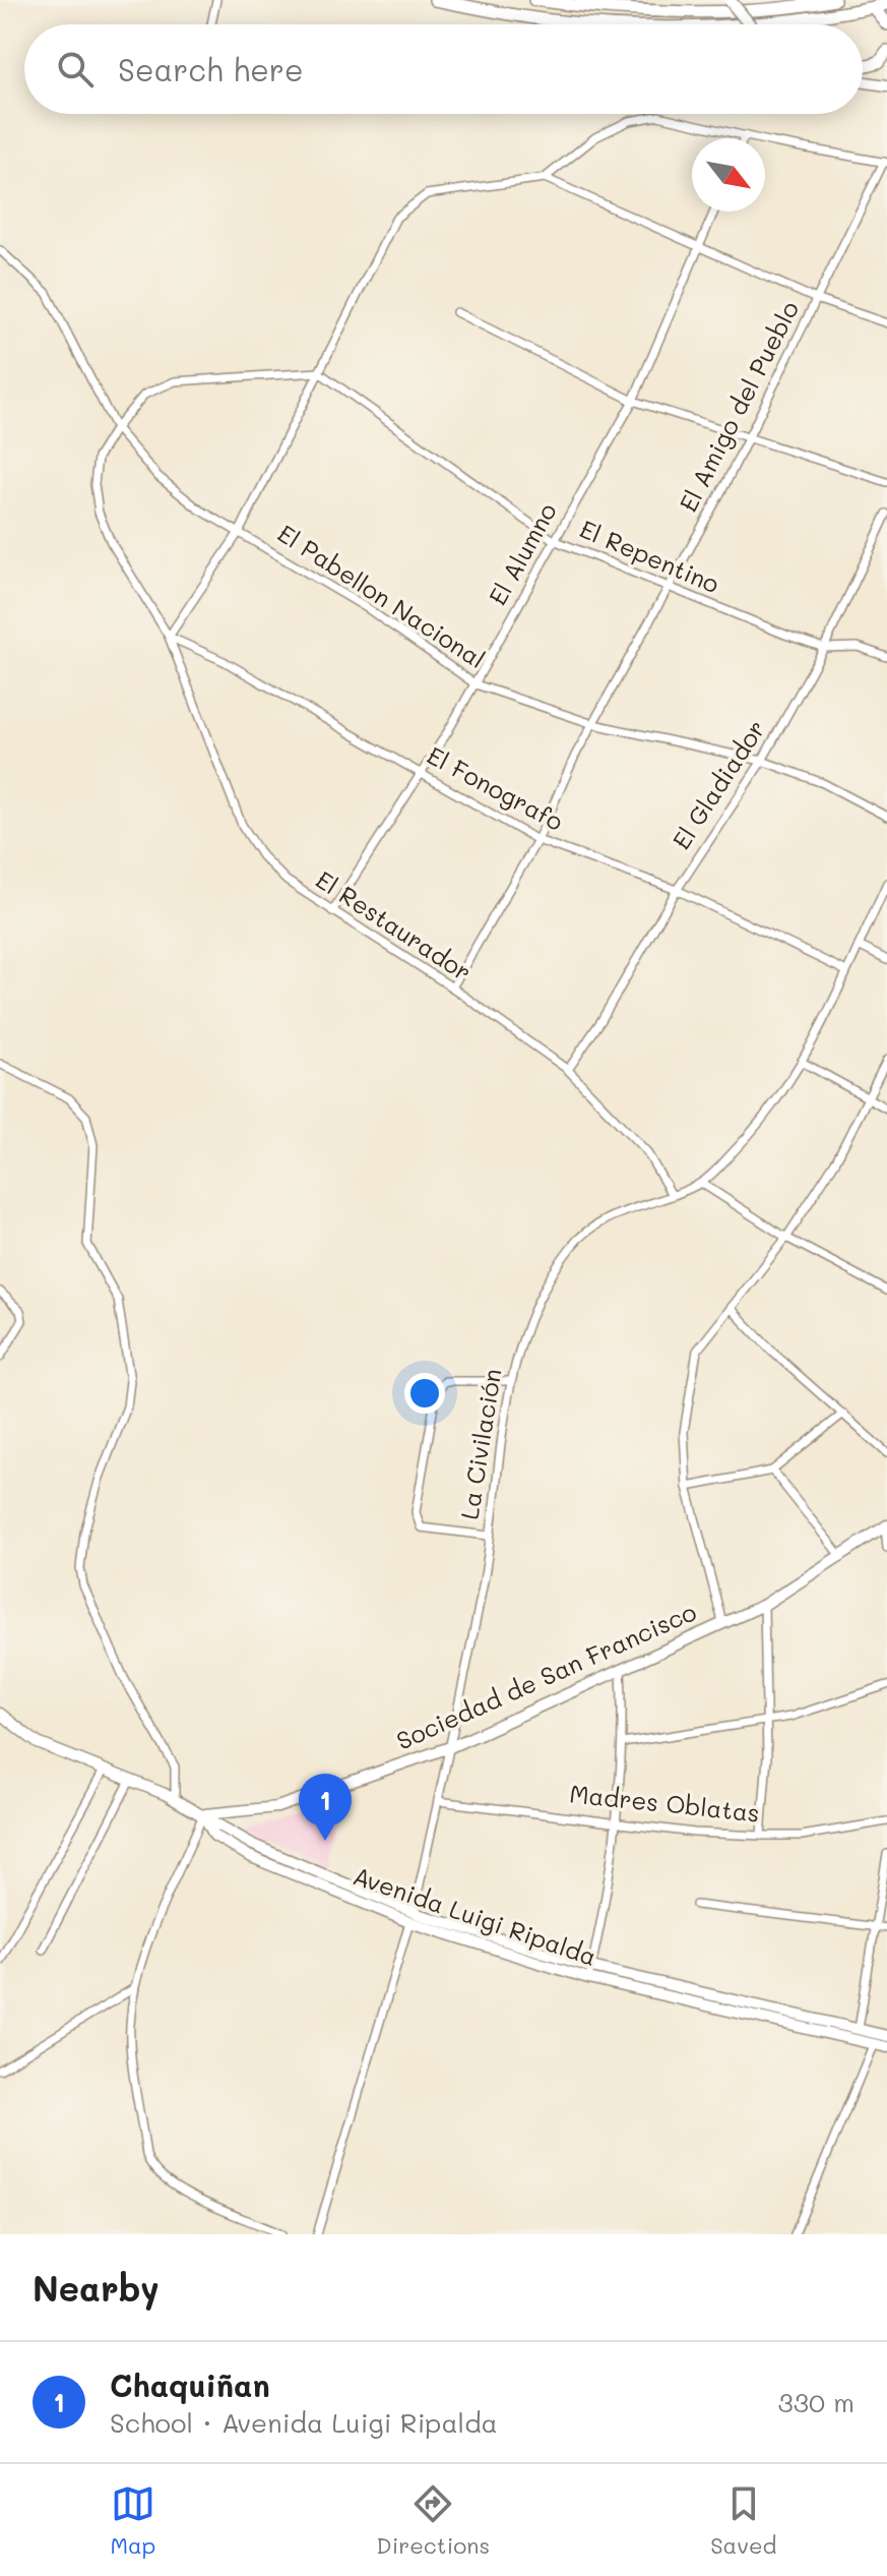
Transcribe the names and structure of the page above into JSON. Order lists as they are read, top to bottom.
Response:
{
  "streets": {
    "street": [
      "El Amigo del Pueblo",
      "El Alumno",
      "El Repentino",
      "El Pabellon Nacional",
      "El Gladiador",
      "El Fonografo",
      "El Restaurador",
      "La Civilación",
      "Sociedad de San Francisco",
      "Madres Oblatas",
      "Avenida Luigi Ripalda"
    ]
  },
  "crossings": [
    ["El Amigo del Pueblo", "El Repentino"],
    ["El Amigo del Pueblo", "El Pabellon Nacional"],
    ["El Alumno", "El Repentino"],
    ["El Alumno", "El Pabellon Nacional"],
    ["El Alumno", "El Fonografo"],
    ["El Alumno", "El Restaurador"],
    ["El Repentino", "El Gladiador"],
    ["El Repentino", "El Restaurador"],
    ["El Pabellon Nacional", "El Gladiador"],
    ["El Pabellon Nacional", "El Restaurador"],
    ["El Gladiador", "El Fonografo"],
    ["El Gladiador", "El Restaurador"],
    ["El Fonografo", "El Restaurador"],
    ["El Fonografo", "La Civilación"],
    ["El Restaurador", "La Civilación"],
    ["La Civilación", "Sociedad de San Francisco"],
    ["La Civilación", "Madres Oblatas"],
    ["La Civilación", "Avenida Luigi Ripalda"],
    ["Sociedad de San Francisco", "Avenida Luigi Ripalda"]
  ],
  "north": "bottom right",
  "page": {
    "search": "Search here",
    "pins": "1",
    "heading": "Nearby",
    "list": [
      {
        "mark": "1",
        "name": "Chaquiñan",
        "note": "School · Avenida Luigi Ripalda",
        "value": "330 m"
      }
    ],
    "nav": ["Map", "Directions", "Saved"]
  }
}
